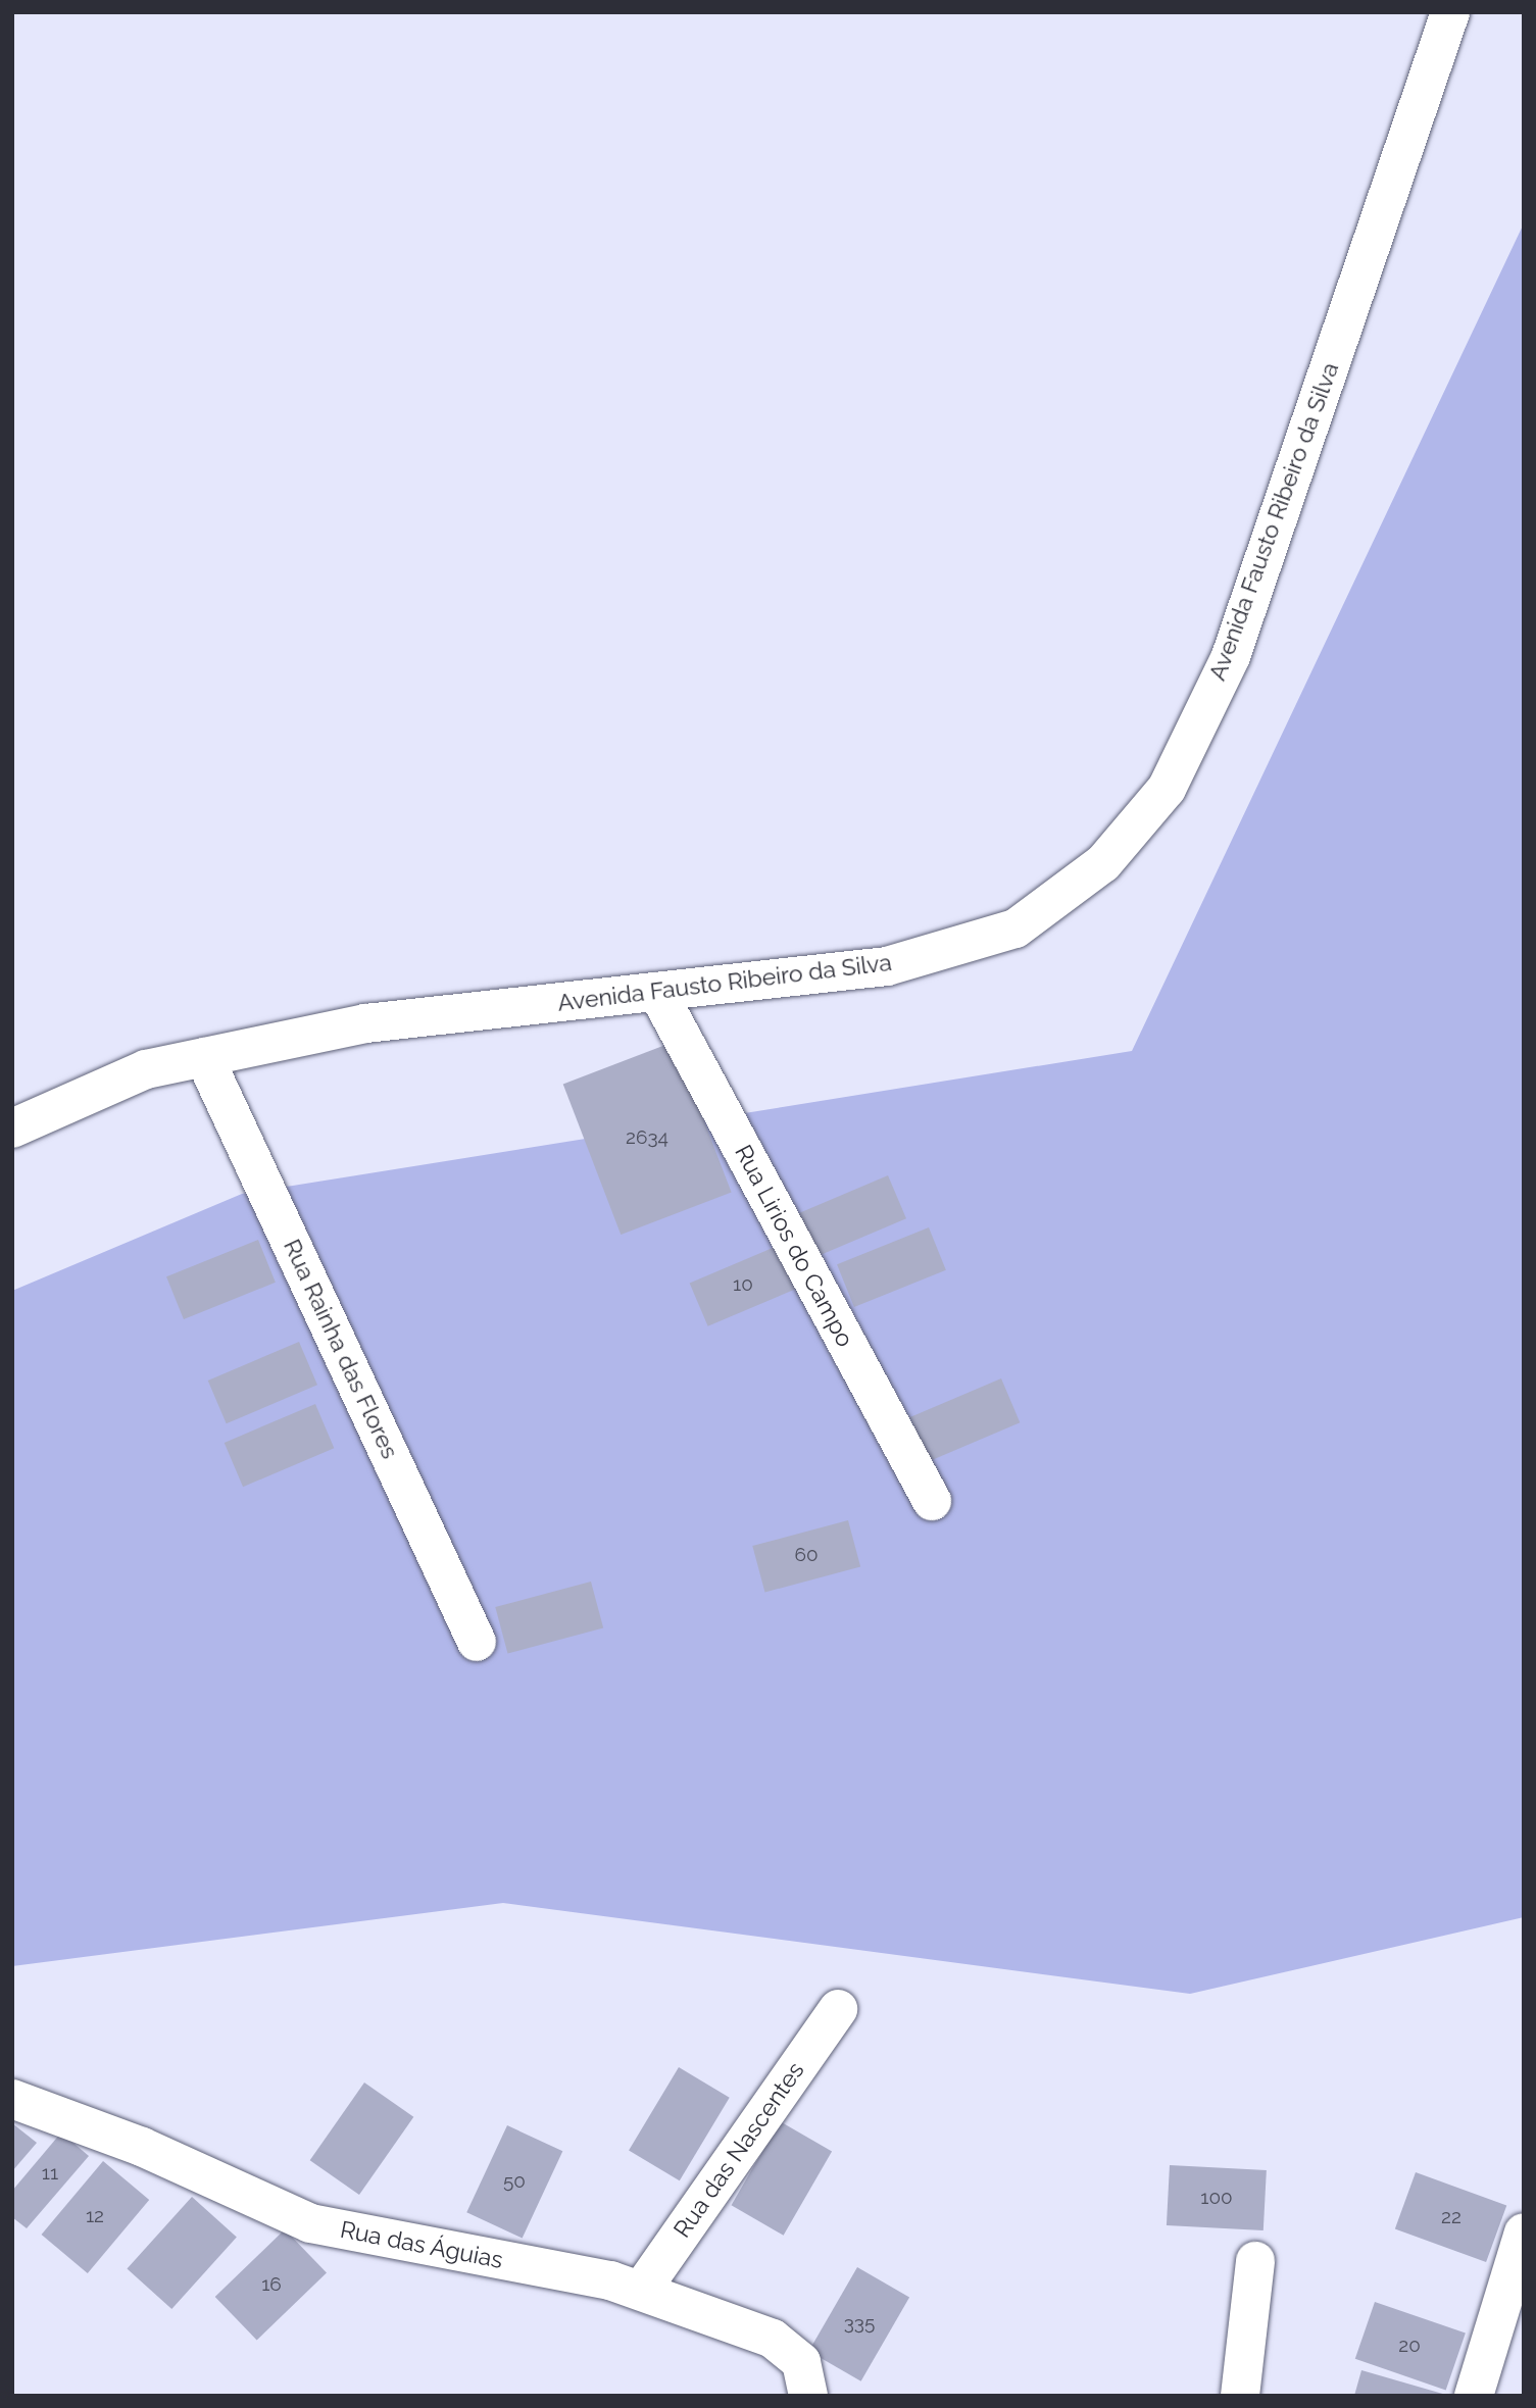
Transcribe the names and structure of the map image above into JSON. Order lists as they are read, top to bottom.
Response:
{
  "streets": {
    "street": [
      "Avenida Fausto Ribeiro da Silva",
      "Rua Lirios do Campo",
      "Rua Rainha das Flores",
      "Rua das Nascentes",
      "Rua das Águias"
    ]
  },
  "crossings": [
    ["Avenida Fausto Ribeiro da Silva", "Rua Lirios do Campo"],
    ["Avenida Fausto Ribeiro da Silva", "Rua Rainha das Flores"],
    ["Rua das Nascentes", "Rua das Águias"]
  ],
  "house_numbers": [
    "2634",
    "10",
    "60",
    "11",
    "50",
    "100",
    "12",
    "22",
    "16",
    "335",
    "20"
  ]
}
